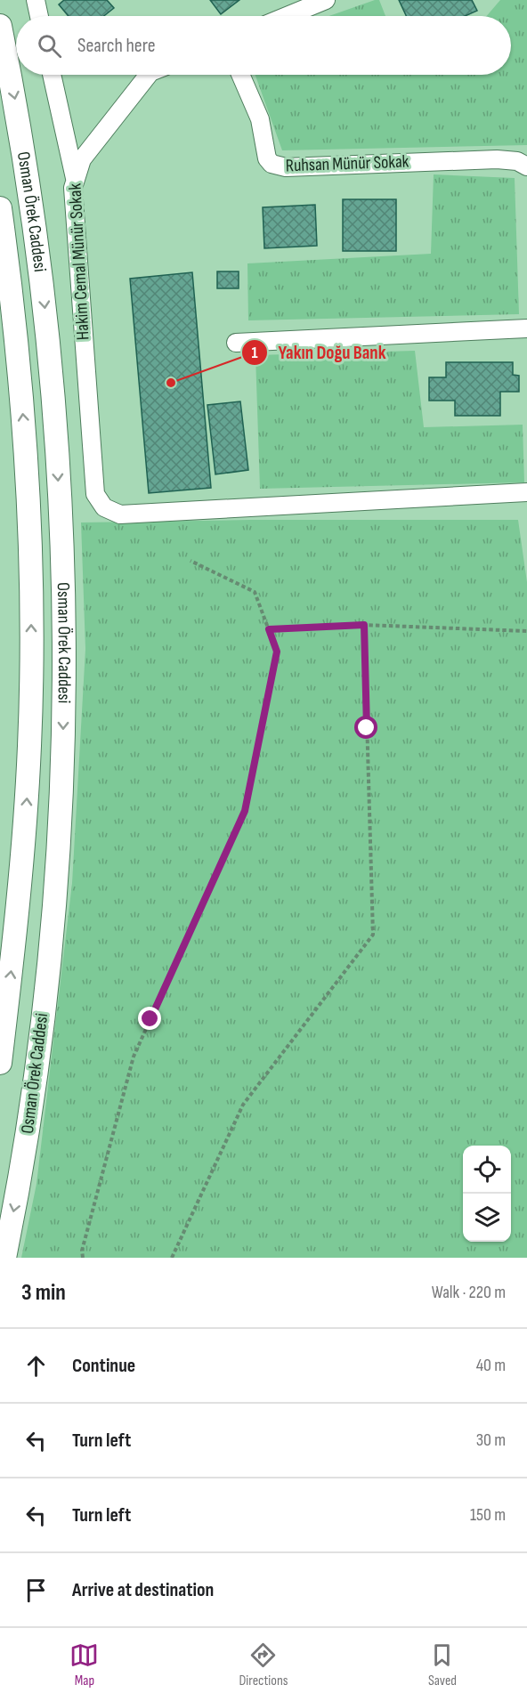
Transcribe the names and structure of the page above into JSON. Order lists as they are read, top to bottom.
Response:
{
  "streets": {
    "main road": ["Osman Örek Caddesi"],
    "street": ["Ruhsan Münür Sokak", "Hakim Cemal Münür Sokak"]
  },
  "places": ["Yakın Doğu Bank"],
  "page": {
    "search": "Search here",
    "heading": ["3 min", "Walk · 220 m"],
    "list": [
      ["Continue", "40 m"],
      ["Turn left", "30 m"],
      ["Turn left", "150 m"],
      "Arrive at destination"
    ],
    "nav": ["Map", "Directions", "Saved"]
  }
}
